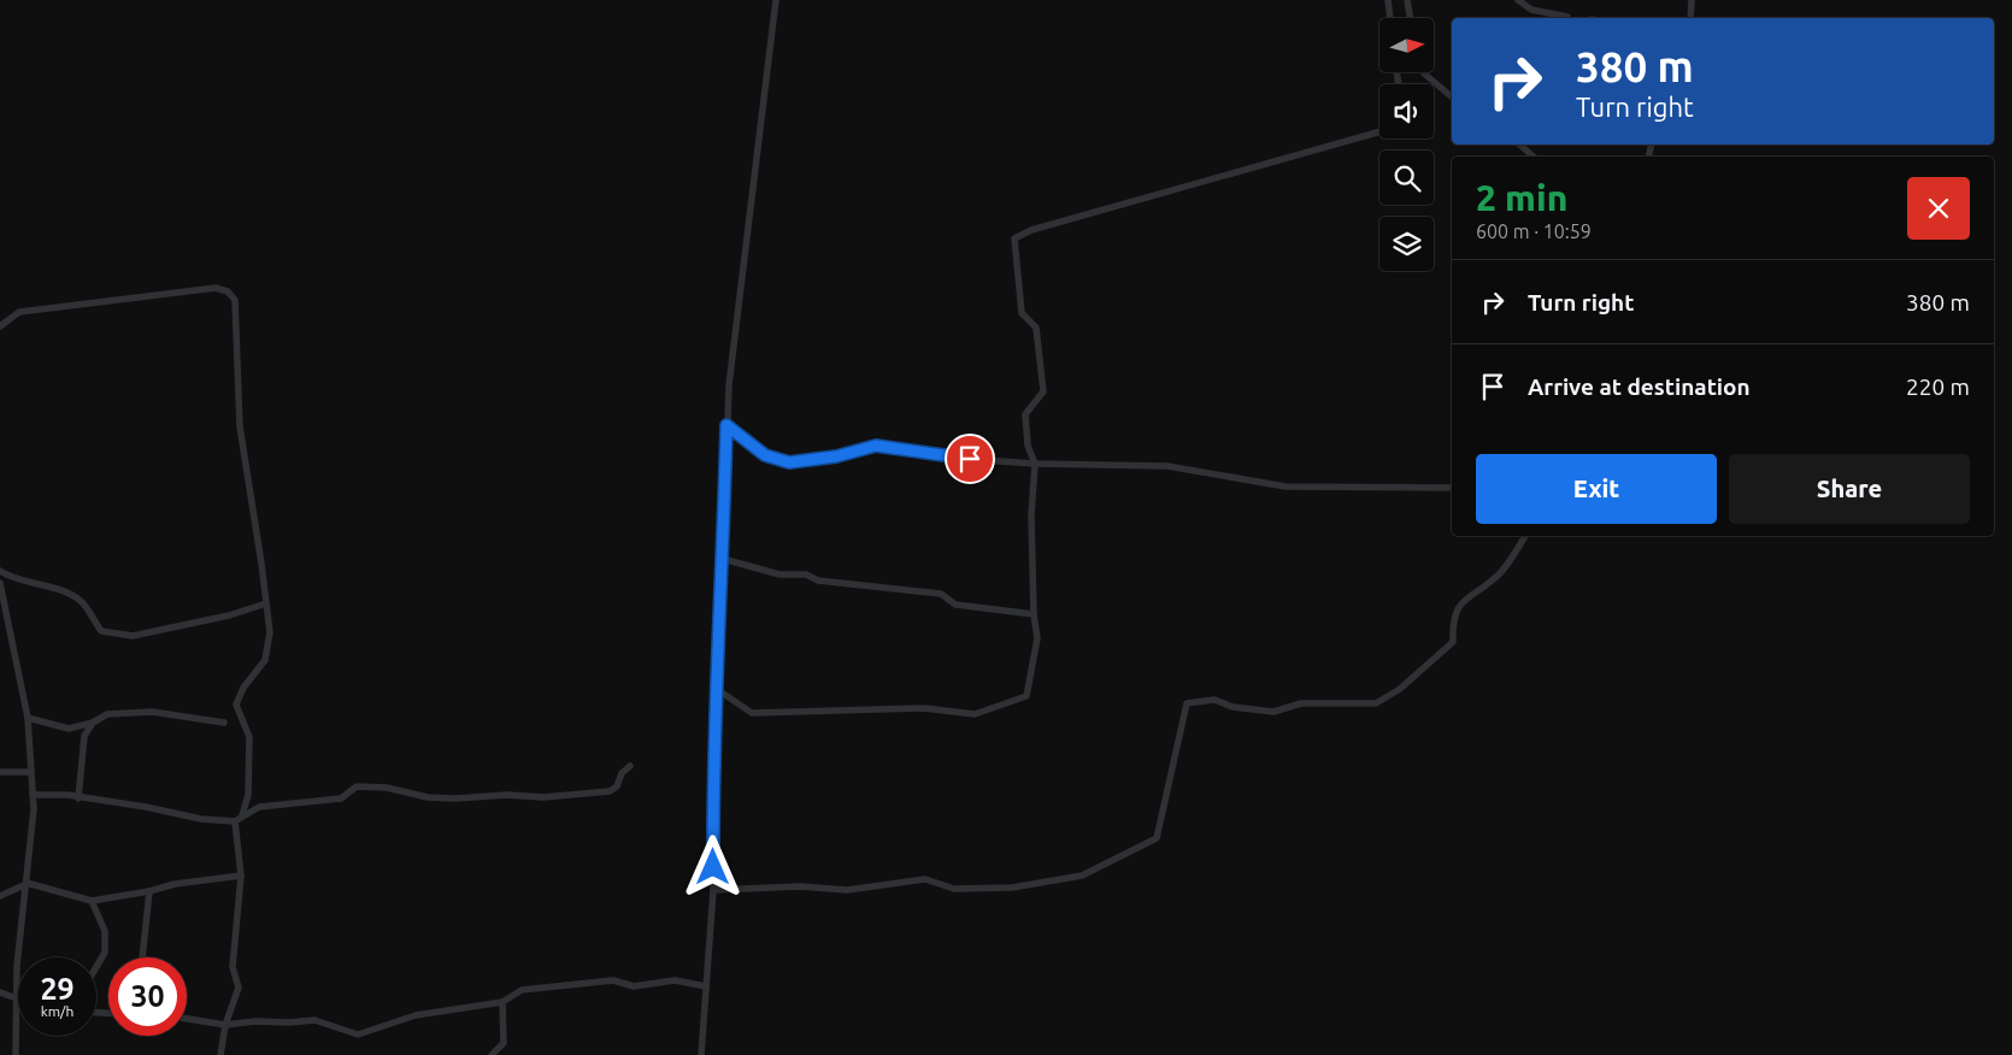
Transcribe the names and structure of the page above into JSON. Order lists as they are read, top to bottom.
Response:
{
  "north": "right",
  "page": {
    "turn": ["380 m", "Turn right"],
    "heading": ["2 min", "600 m · 10:59"],
    "list": [
      {
        "name": "Turn right",
        "value": "380 m"
      },
      {
        "name": "Arrive at destination",
        "value": "220 m"
      }
    ],
    "buttons": ["Exit", "Share"],
    "speed": "29 km/h",
    "limit": "30"
  }
}
